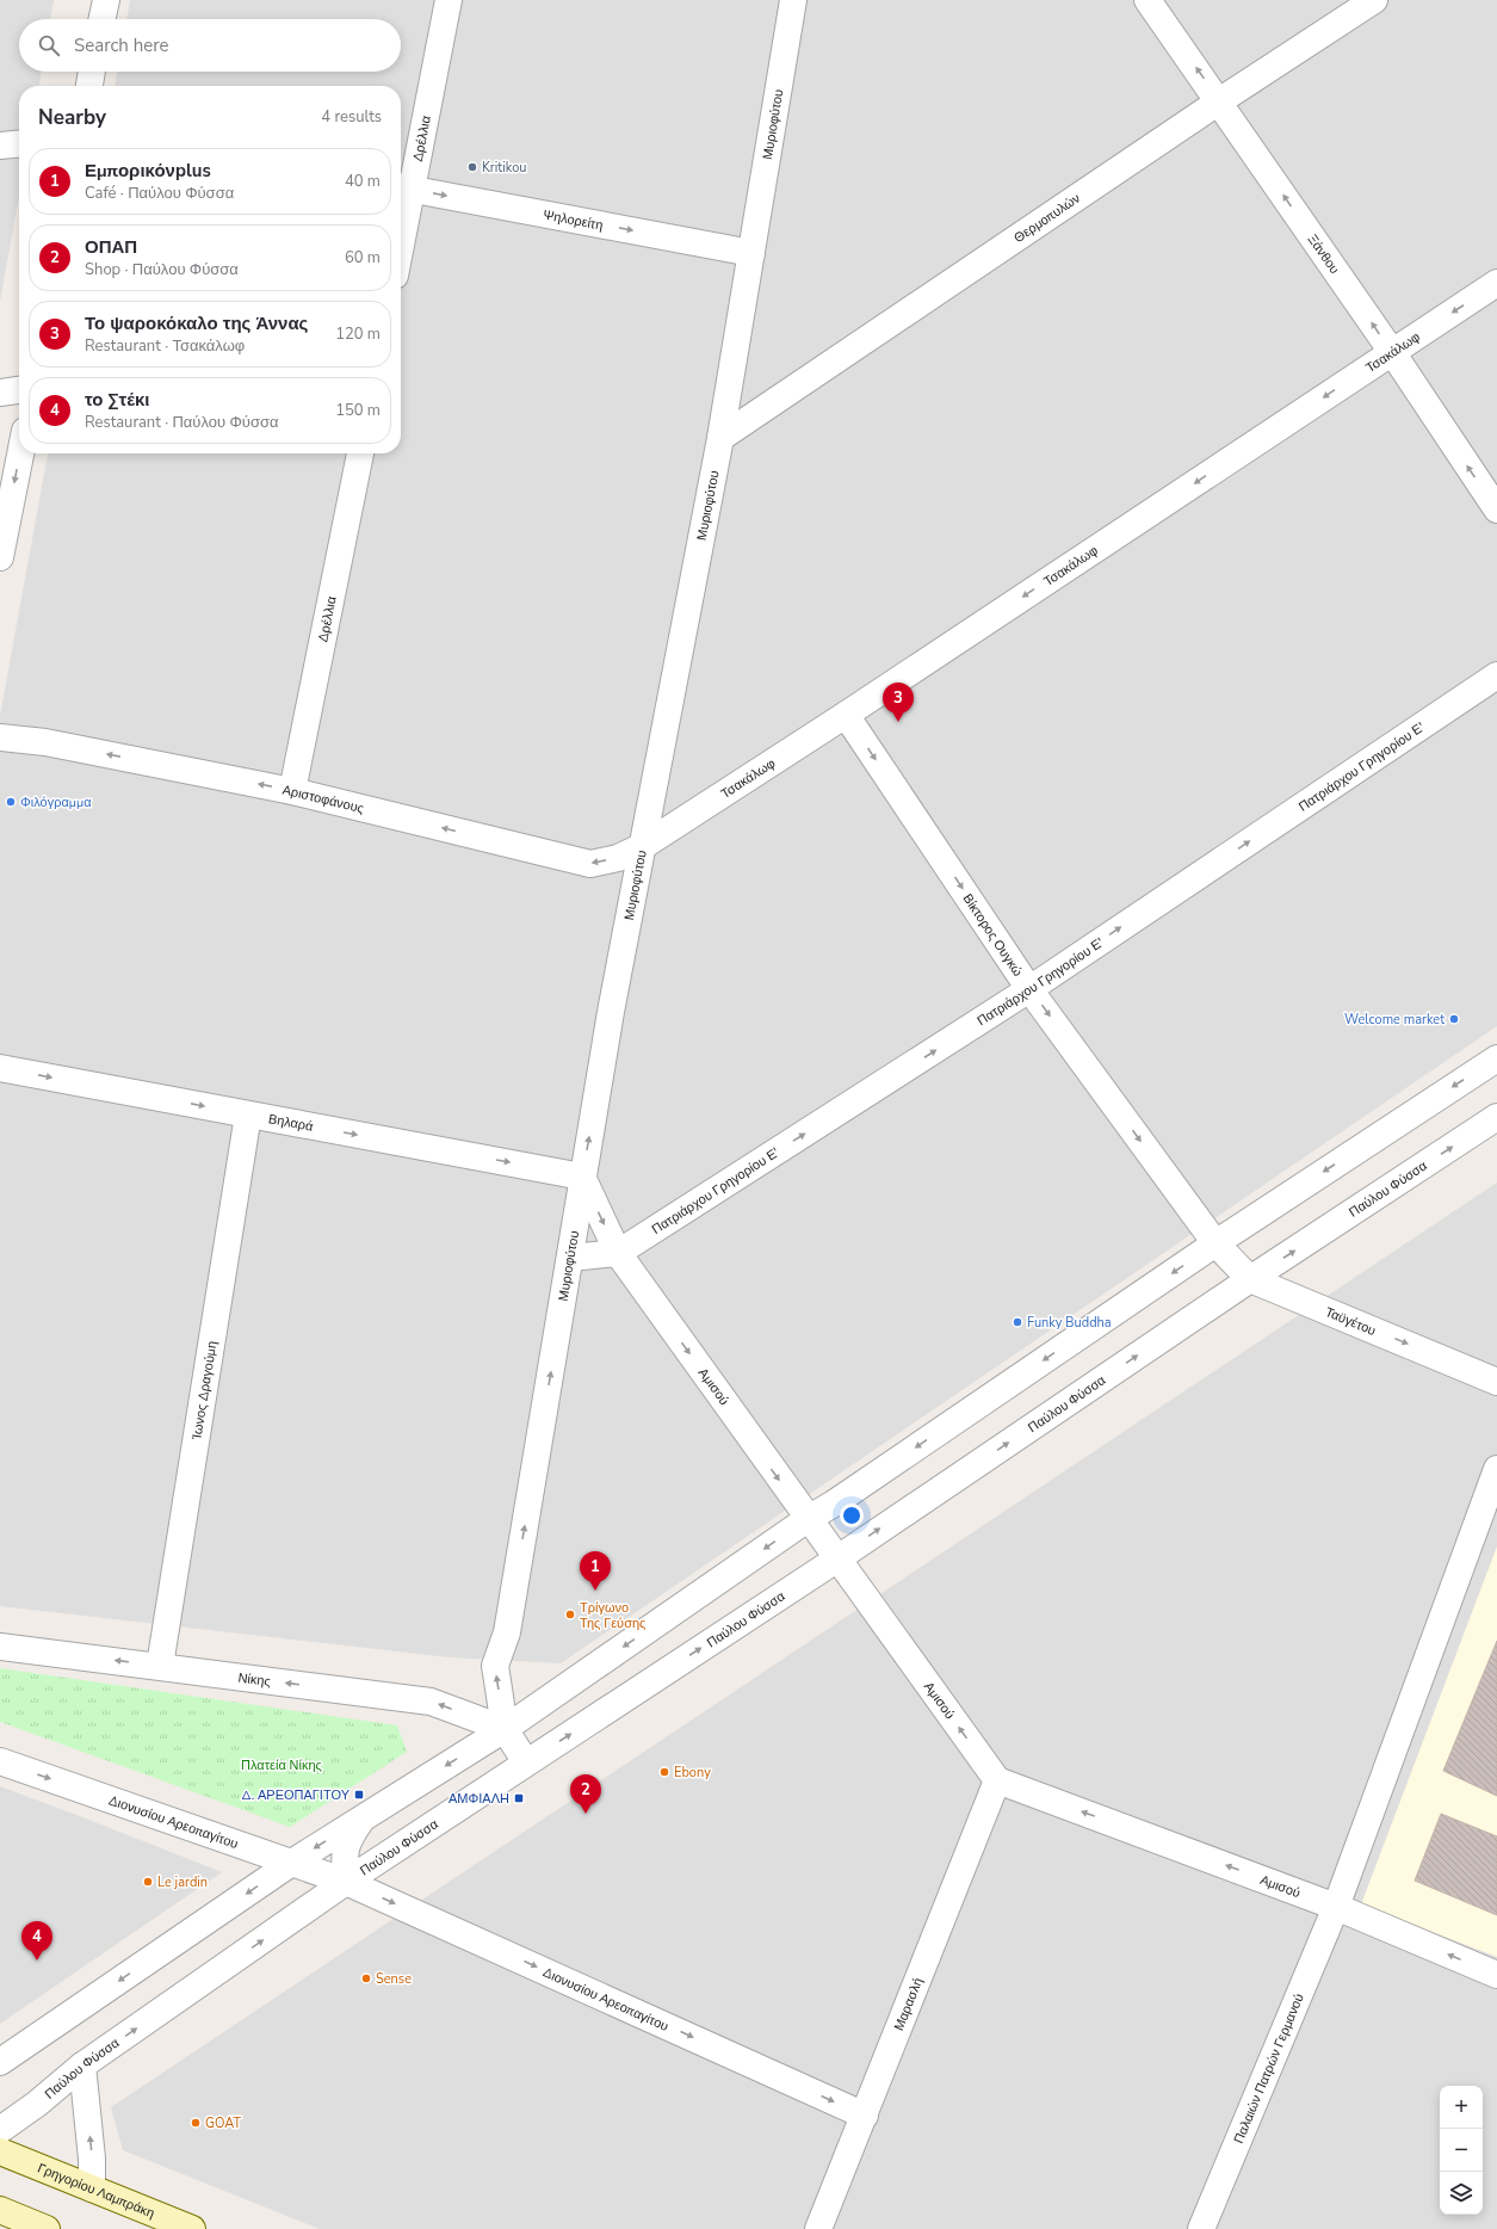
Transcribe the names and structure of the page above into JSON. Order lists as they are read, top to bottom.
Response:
{
  "streets": {
    "main road": ["Γρηγορίου Λαμπράκη"],
    "street": [
      "Μυριοφύτου",
      "Δρέλλια",
      "Θερμοπυλών",
      "Ψηλορείτη",
      "Ξάνθου",
      "Τσακάλωφ",
      "Πατριάρχου Γρηγορίου Ε'",
      "Αριστοφάνους",
      "Βίκτορος Ουγκώ",
      "Βηλαρά",
      "Παύλου Φύσσα",
      "Ταϋγέτου",
      "Αμισού",
      "Ίωνος Δραγούμη",
      "Νίκης",
      "Διονυσίου Αρεοπαγίτου",
      "Μαρασλή",
      "Παλαιών Πατρών Γερμανού"
    ]
  },
  "crossings": [
    ["Μυριοφύτου", "Θερμοπυλών"],
    ["Μυριοφύτου", "Ψηλορείτη"],
    ["Μυριοφύτου", "Τσακάλωφ"],
    ["Μυριοφύτου", "Πατριάρχου Γρηγορίου Ε'"],
    ["Μυριοφύτου", "Αριστοφάνους"],
    ["Μυριοφύτου", "Βηλαρά"],
    ["Μυριοφύτου", "Παύλου Φύσσα"],
    ["Μυριοφύτου", "Αμισού"],
    ["Μυριοφύτου", "Νίκης"],
    ["Δρέλλια", "Ψηλορείτη"],
    ["Δρέλλια", "Αριστοφάνους"],
    ["Θερμοπυλών", "Ξάνθου"],
    ["Ξάνθου", "Τσακάλωφ"],
    ["Τσακάλωφ", "Αριστοφάνους"],
    ["Τσακάλωφ", "Βίκτορος Ουγκώ"],
    ["Πατριάρχου Γρηγορίου Ε'", "Βίκτορος Ουγκώ"],
    ["Πατριάρχου Γρηγορίου Ε'", "Αμισού"],
    ["Βίκτορος Ουγκώ", "Ταϋγέτου"],
    ["Βηλαρά", "Αμισού"],
    ["Βηλαρά", "Ίωνος Δραγούμη"],
    ["Παύλου Φύσσα", "Ταϋγέτου"],
    ["Παύλου Φύσσα", "Αμισού"],
    ["Παύλου Φύσσα", "Διονυσίου Αρεοπαγίτου"],
    ["Αμισού", "Μαρασλή"],
    ["Αμισού", "Παλαιών Πατρών Γερμανού"],
    ["Ίωνος Δραγούμη", "Νίκης"],
    ["Διονυσίου Αρεοπαγίτου", "Μαρασλή"]
  ],
  "one_way": [
    "Μυριοφύτου",
    "Ψηλορείτη",
    "Ξάνθου",
    "Τσακάλωφ",
    "Πατριάρχου Γρηγορίου Ε'",
    "Αριστοφάνους",
    "Βίκτορος Ουγκώ",
    "Βηλαρά",
    "Ταϋγέτου",
    "Νίκης",
    "Διονυσίου Αρεοπαγίτου"
  ],
  "parks": ["Πλατεία Νίκης"],
  "places": {
    "other": [
      "Kritikou",
      "Φιλόγραμμα",
      "Welcome market",
      "Funky Buddha",
      "Τρίγωνο Της Γεύσης",
      "Ebony",
      "Le jardin",
      "Sense",
      "GOAT"
    ],
    "transit": ["Δ. ΑΡΕΟΠΑΓΙΤΟΥ", "ΑΜΦΙΑΛΗ"]
  },
  "page": {
    "search": "Search here",
    "heading": ["Nearby", "4 results"],
    "list": [
      {
        "mark": "1",
        "name": "Εμπορικόνplus",
        "note": "Café · Παύλου Φύσσα",
        "value": "40 m"
      },
      {
        "mark": "2",
        "name": "ΟΠΑΠ",
        "note": "Shop · Παύλου Φύσσα",
        "value": "60 m"
      },
      {
        "mark": "3",
        "name": "Το ψαροκόκαλο της Άννας",
        "note": "Restaurant · Τσακάλωφ",
        "value": "120 m"
      },
      {
        "mark": "4",
        "name": "το Στέκι",
        "note": "Restaurant · Παύλου Φύσσα",
        "value": "150 m"
      }
    ],
    "pins": [
      "3",
      "1",
      "2",
      "4"
    ],
    "map_buttons": ["+", "−"]
  }
}
